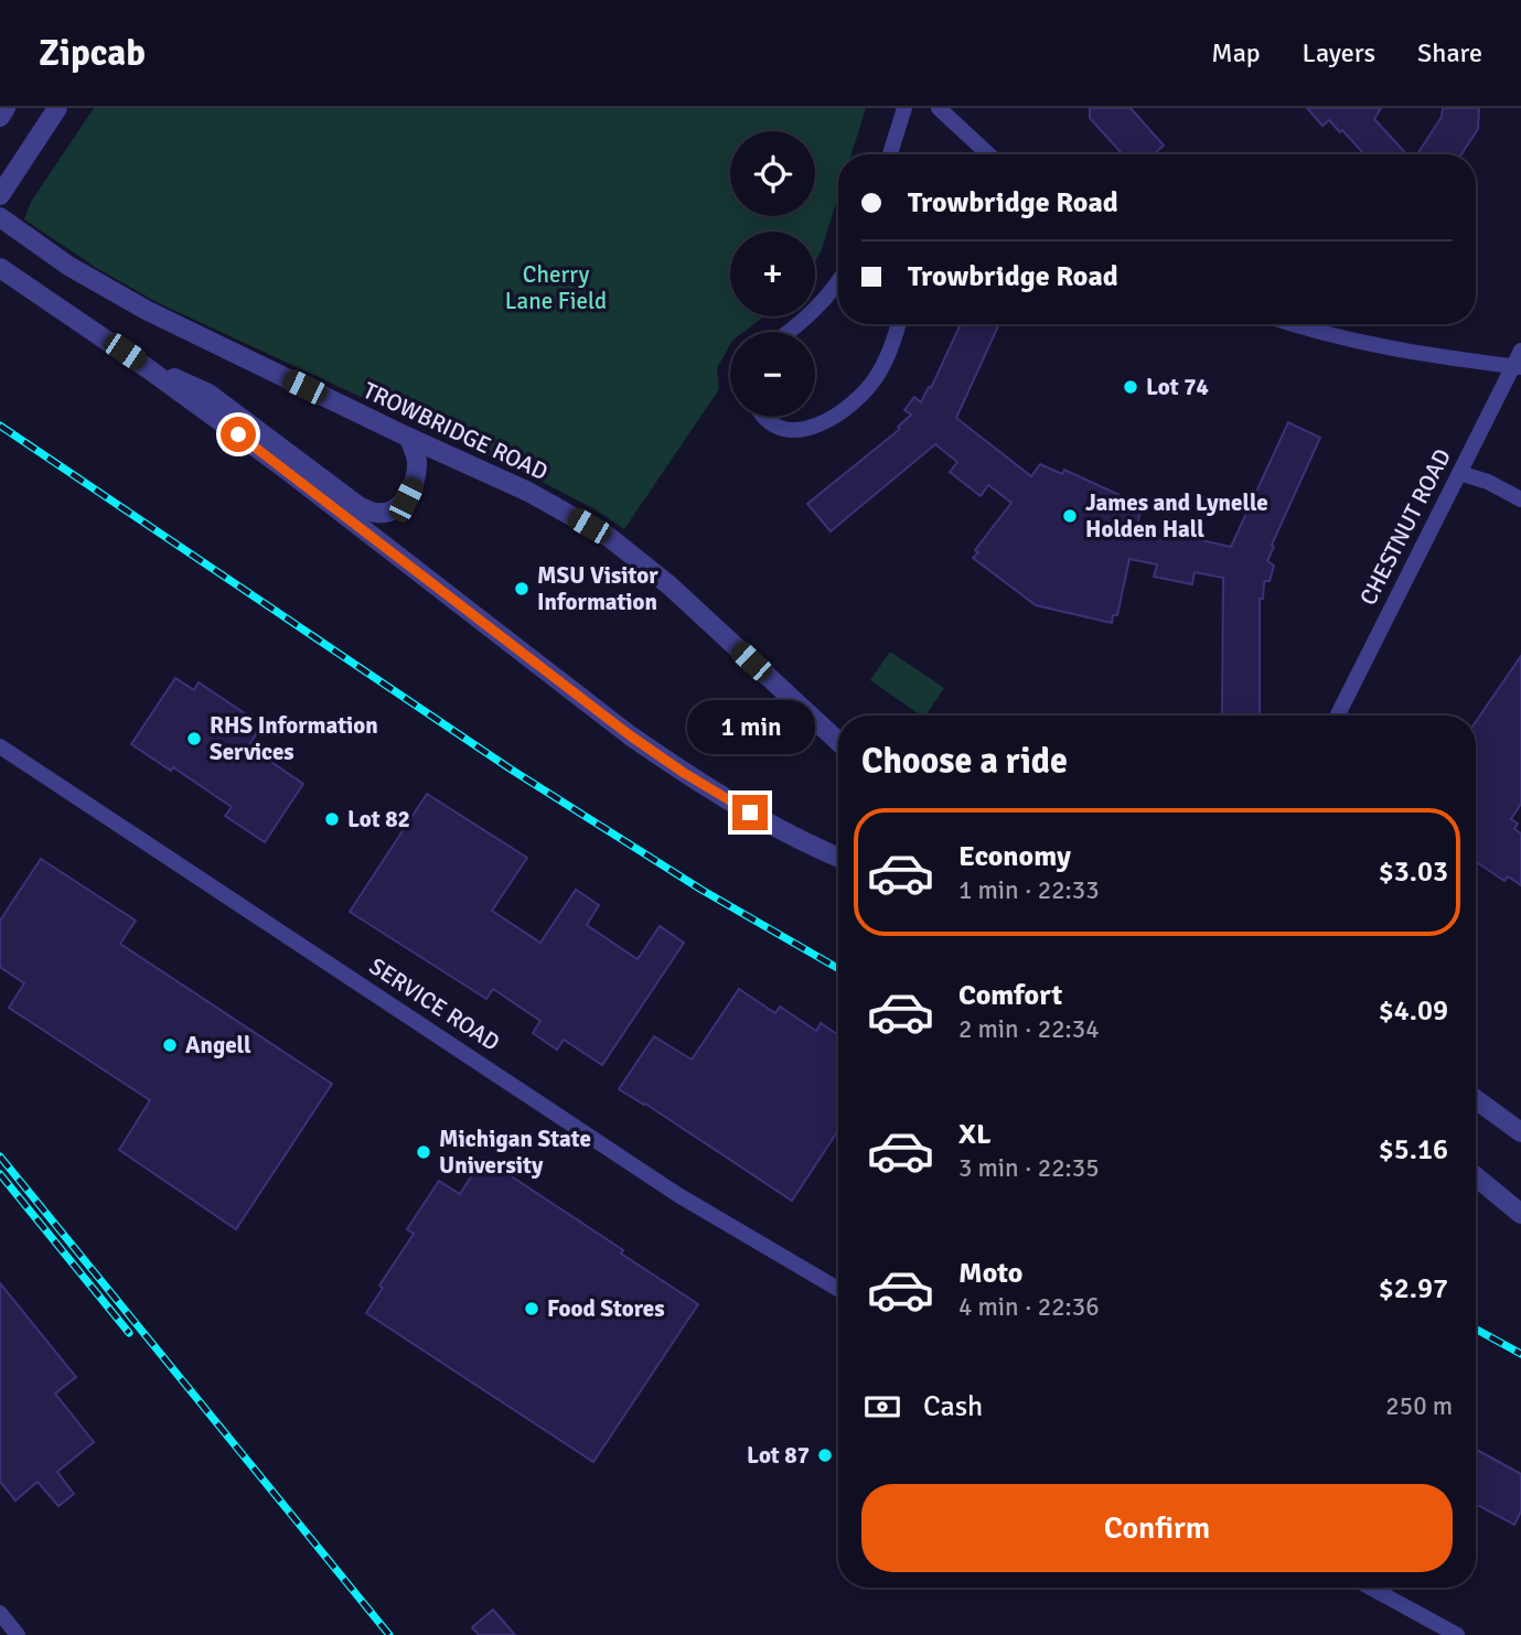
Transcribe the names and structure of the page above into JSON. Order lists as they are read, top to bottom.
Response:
{
  "streets": {
    "street": ["TROWBRIDGE ROAD", "CHESTNUT ROAD", "SERVICE ROAD"]
  },
  "parks": ["Cherry Lane Field"],
  "places": [
    "Lot 74",
    "James and Lynelle Holden Hall",
    "MSU Visitor Information",
    "RHS Information Services",
    "Lot 82",
    "Angell",
    "Michigan State University",
    "Food Stores",
    "Lot 87"
  ],
  "page": {
    "header": "Zipcab",
    "nav": ["Map", "Layers", "Share"],
    "map_buttons": ["+", "−"],
    "banner": ["Trowbridge Road", "Trowbridge Road"],
    "bubble": "1 min",
    "heading": "Choose a ride",
    "list": [
      {
        "name": "Economy",
        "note": "1 min · 22:33",
        "value": "$3.03"
      },
      {
        "name": "Comfort",
        "note": "2 min · 22:34",
        "value": "$4.09"
      },
      {
        "name": "XL",
        "note": "3 min · 22:35",
        "value": "$5.16"
      },
      {
        "name": "Moto",
        "note": "4 min · 22:36",
        "value": "$2.97"
      }
    ],
    "pay": ["Cash", "250 m"],
    "buttons": "Confirm"
  }
}
